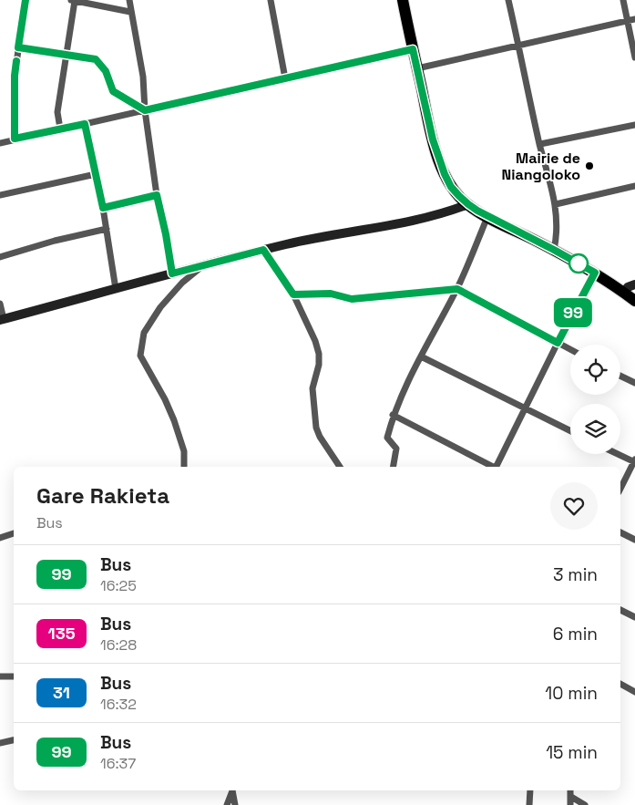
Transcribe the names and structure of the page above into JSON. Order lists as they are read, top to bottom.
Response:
{
  "places": ["Mairie de Niangoloko"],
  "lines": ["bus line 99"],
  "page": {
    "on_map": "99",
    "heading": ["Gare Rakieta", "Bus"],
    "list": [
      {
        "mark": "99",
        "name": "Bus",
        "note": "16:25",
        "value": "3 min"
      },
      {
        "mark": "135",
        "name": "Bus",
        "note": "16:28",
        "value": "6 min"
      },
      {
        "mark": "31",
        "name": "Bus",
        "note": "16:32",
        "value": "10 min"
      },
      {
        "mark": "99",
        "name": "Bus",
        "note": "16:37",
        "value": "15 min"
      }
    ]
  }
}
